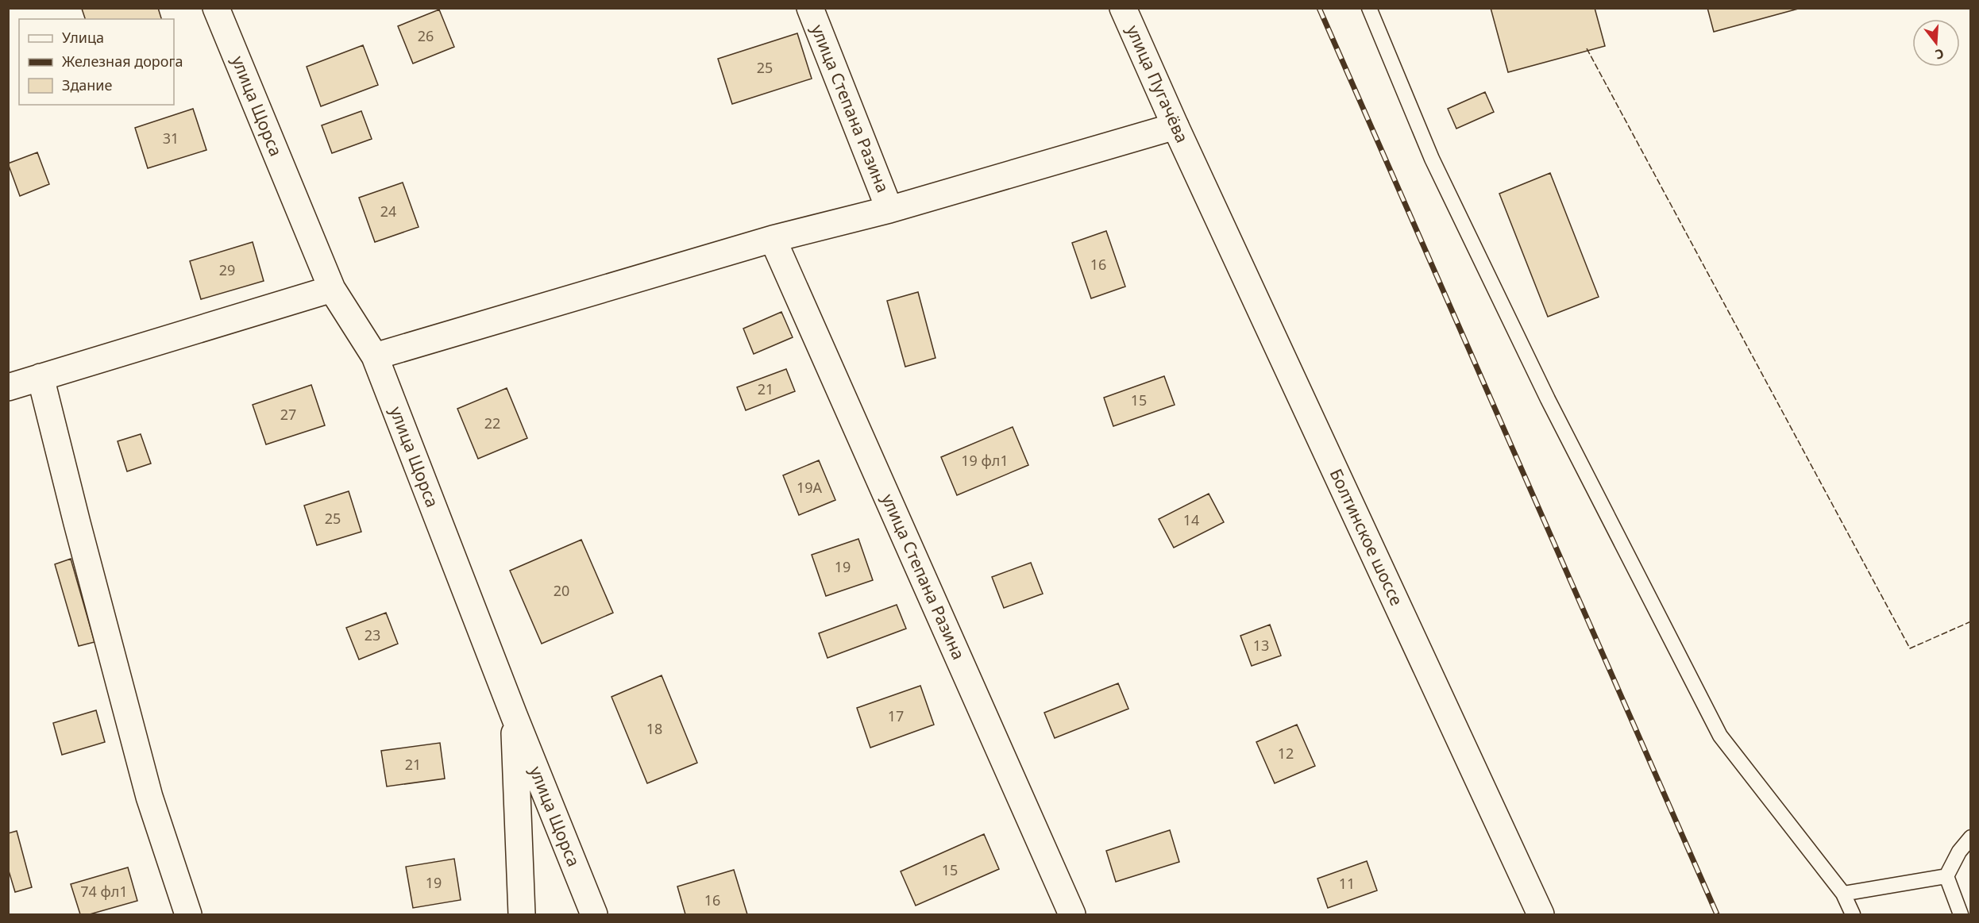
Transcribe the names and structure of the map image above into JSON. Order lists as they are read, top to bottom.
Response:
{
  "streets": {
    "street": [
      "улица Пугачёва",
      "улица Щорса",
      "улица Степана Разина",
      "Болтинское шоссе"
    ]
  },
  "crossings": [
    ["улица Пугачёва", "Болтинское шоссе"]
  ],
  "house_numbers": [
    "26",
    "25",
    "31",
    "24",
    "16",
    "29",
    "21",
    "15",
    "27",
    "22",
    "19 фл1",
    "19А",
    "25",
    "14",
    "19",
    "20",
    "23",
    "13",
    "17",
    "18",
    "12",
    "21",
    "15",
    "19",
    "11",
    "74 фл1",
    "16"
  ],
  "legend": ["Улица", "Железная дорога", "Здание"],
  "north": "bottom"
}
